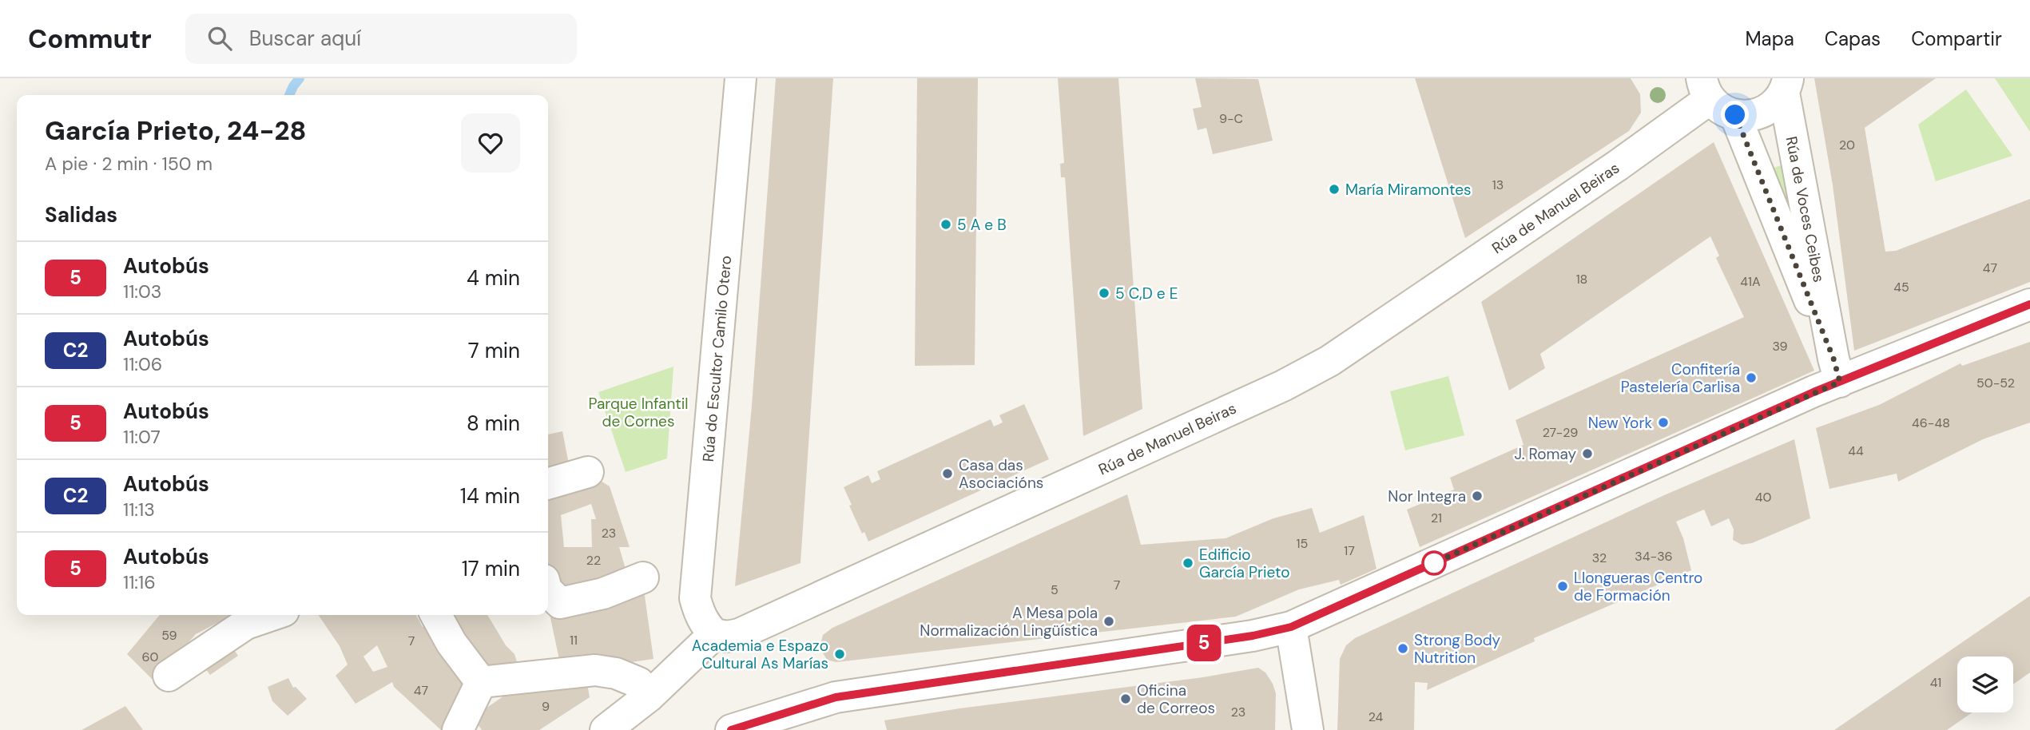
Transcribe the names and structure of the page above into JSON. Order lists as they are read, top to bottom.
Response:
{
  "streets": {
    "street": ["Rúa de Manuel Beiras", "Rúa de Voces Ceibes", "Rúa do Escultor Camilo Otero"]
  },
  "crossings": [
    ["Rúa de Manuel Beiras", "Rúa do Escultor Camilo Otero"]
  ],
  "parks": ["Parque Infantil de Cornes"],
  "places": [
    "María Miramontes",
    "5 A e B",
    "5 C,D e E",
    "Confitería Pastelería Carlisa",
    "New York",
    "J. Romay",
    "Casa das Asociacións",
    "Nor Integra",
    "Edificio García Prieto",
    "Llongueras Centro de Formación",
    "A Mesa pola Normalización Lingüística",
    "Strong Body Nutrition",
    "Academia e Espazo Cultural As Marías",
    "Oficina de Correos"
  ],
  "lines": ["bus line 5"],
  "house_numbers": [
    "9-C",
    "20",
    "13",
    "47",
    "18",
    "41A",
    "45",
    "39",
    "50-52",
    "46-48",
    "27-29",
    "44",
    "40",
    "21",
    "23",
    "15",
    "17",
    "34-36",
    "32",
    "22",
    "7",
    "5",
    "59",
    "11",
    "7",
    "60",
    "41",
    "47",
    "9",
    "23",
    "24"
  ],
  "page": {
    "header": "Commutr",
    "search": "Buscar aquí",
    "nav": ["Mapa", "Capas", "Compartir"],
    "on_map": "5",
    "heading": [
      ["García Prieto, 24-28", "A pie · 2 min · 150 m"],
      "Salidas"
    ],
    "list": [
      {
        "mark": "5",
        "name": "Autobús",
        "note": "11:03",
        "value": "4 min"
      },
      {
        "mark": "C2",
        "name": "Autobús",
        "note": "11:06",
        "value": "7 min"
      },
      {
        "mark": "5",
        "name": "Autobús",
        "note": "11:07",
        "value": "8 min"
      },
      {
        "mark": "C2",
        "name": "Autobús",
        "note": "11:13",
        "value": "14 min"
      },
      {
        "mark": "5",
        "name": "Autobús",
        "note": "11:16",
        "value": "17 min"
      }
    ]
  }
}
